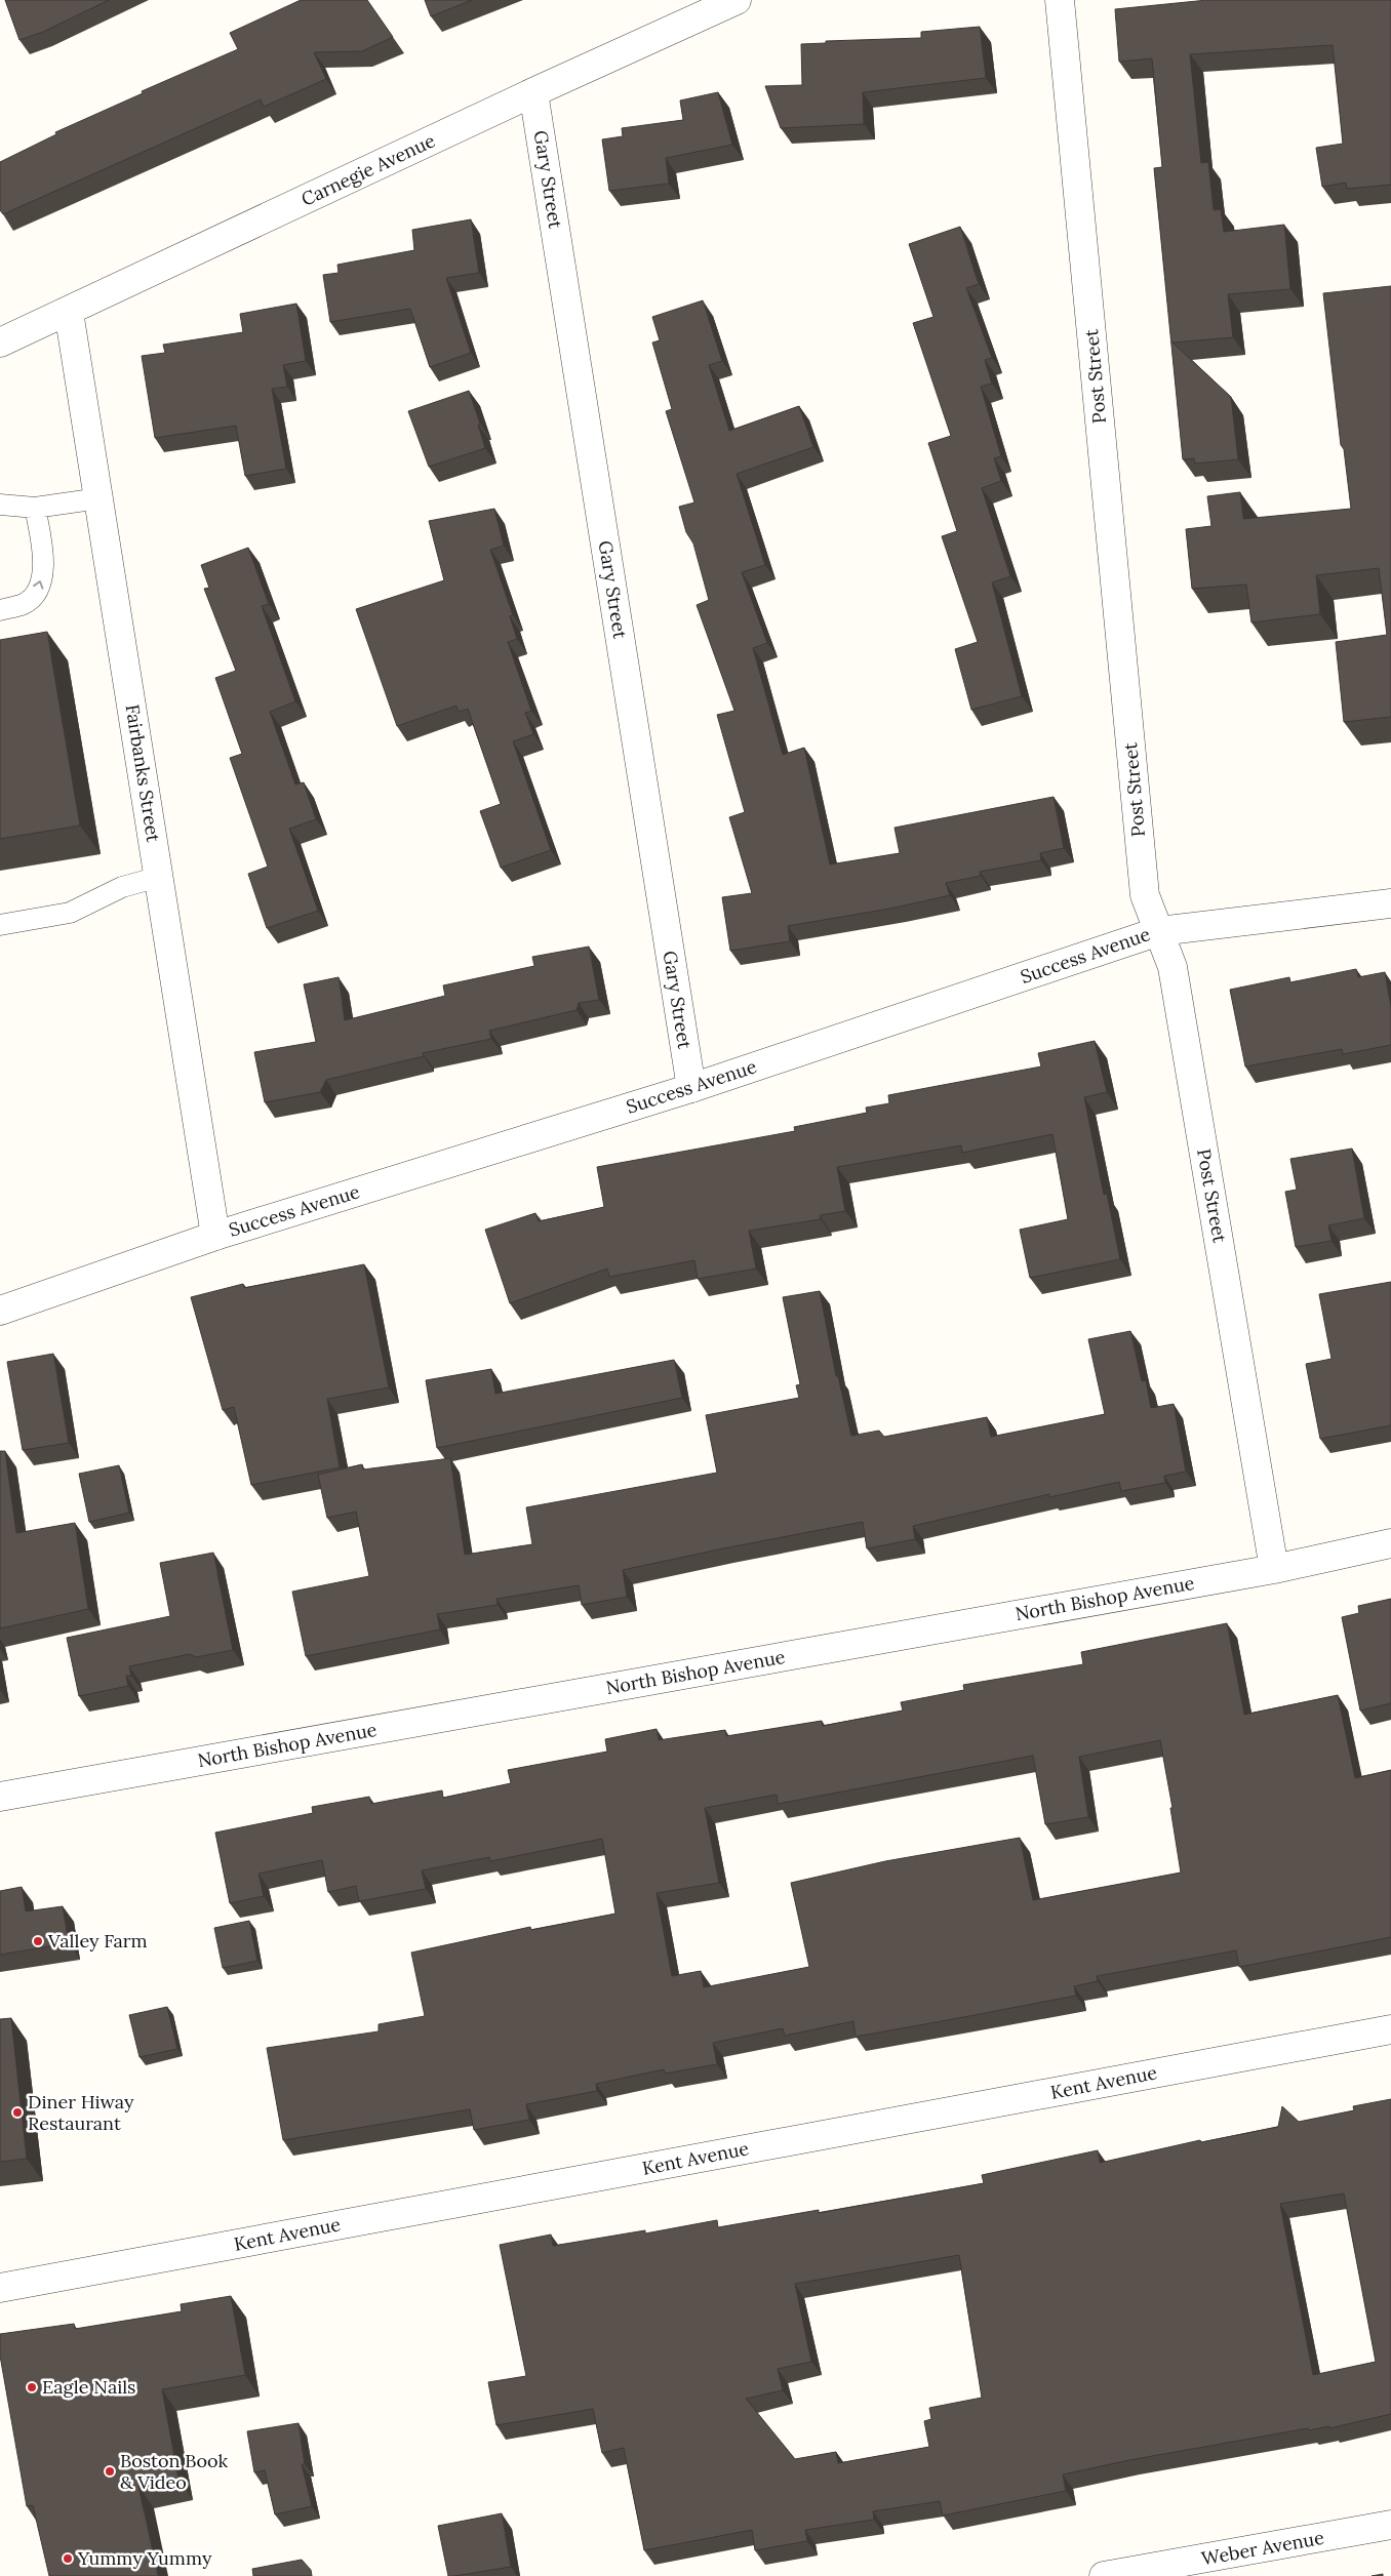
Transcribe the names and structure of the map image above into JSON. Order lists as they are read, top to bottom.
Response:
{
  "streets": {
    "street": [
      "Carnegie Avenue",
      "Gary Street",
      "Post Street",
      "Fairbanks Street",
      "Success Avenue",
      "North Bishop Avenue",
      "Kent Avenue",
      "Weber Avenue"
    ]
  },
  "crossings": [
    ["Carnegie Avenue", "Gary Street"],
    ["Carnegie Avenue", "Fairbanks Street"],
    ["Gary Street", "Success Avenue"],
    ["Post Street", "Success Avenue"],
    ["Post Street", "North Bishop Avenue"],
    ["Fairbanks Street", "Success Avenue"]
  ],
  "places": [
    "Valley Farm",
    "Diner Hiway Restaurant",
    "Eagle Nails",
    "Boston Book & Video",
    "Yummy Yummy"
  ]
}
